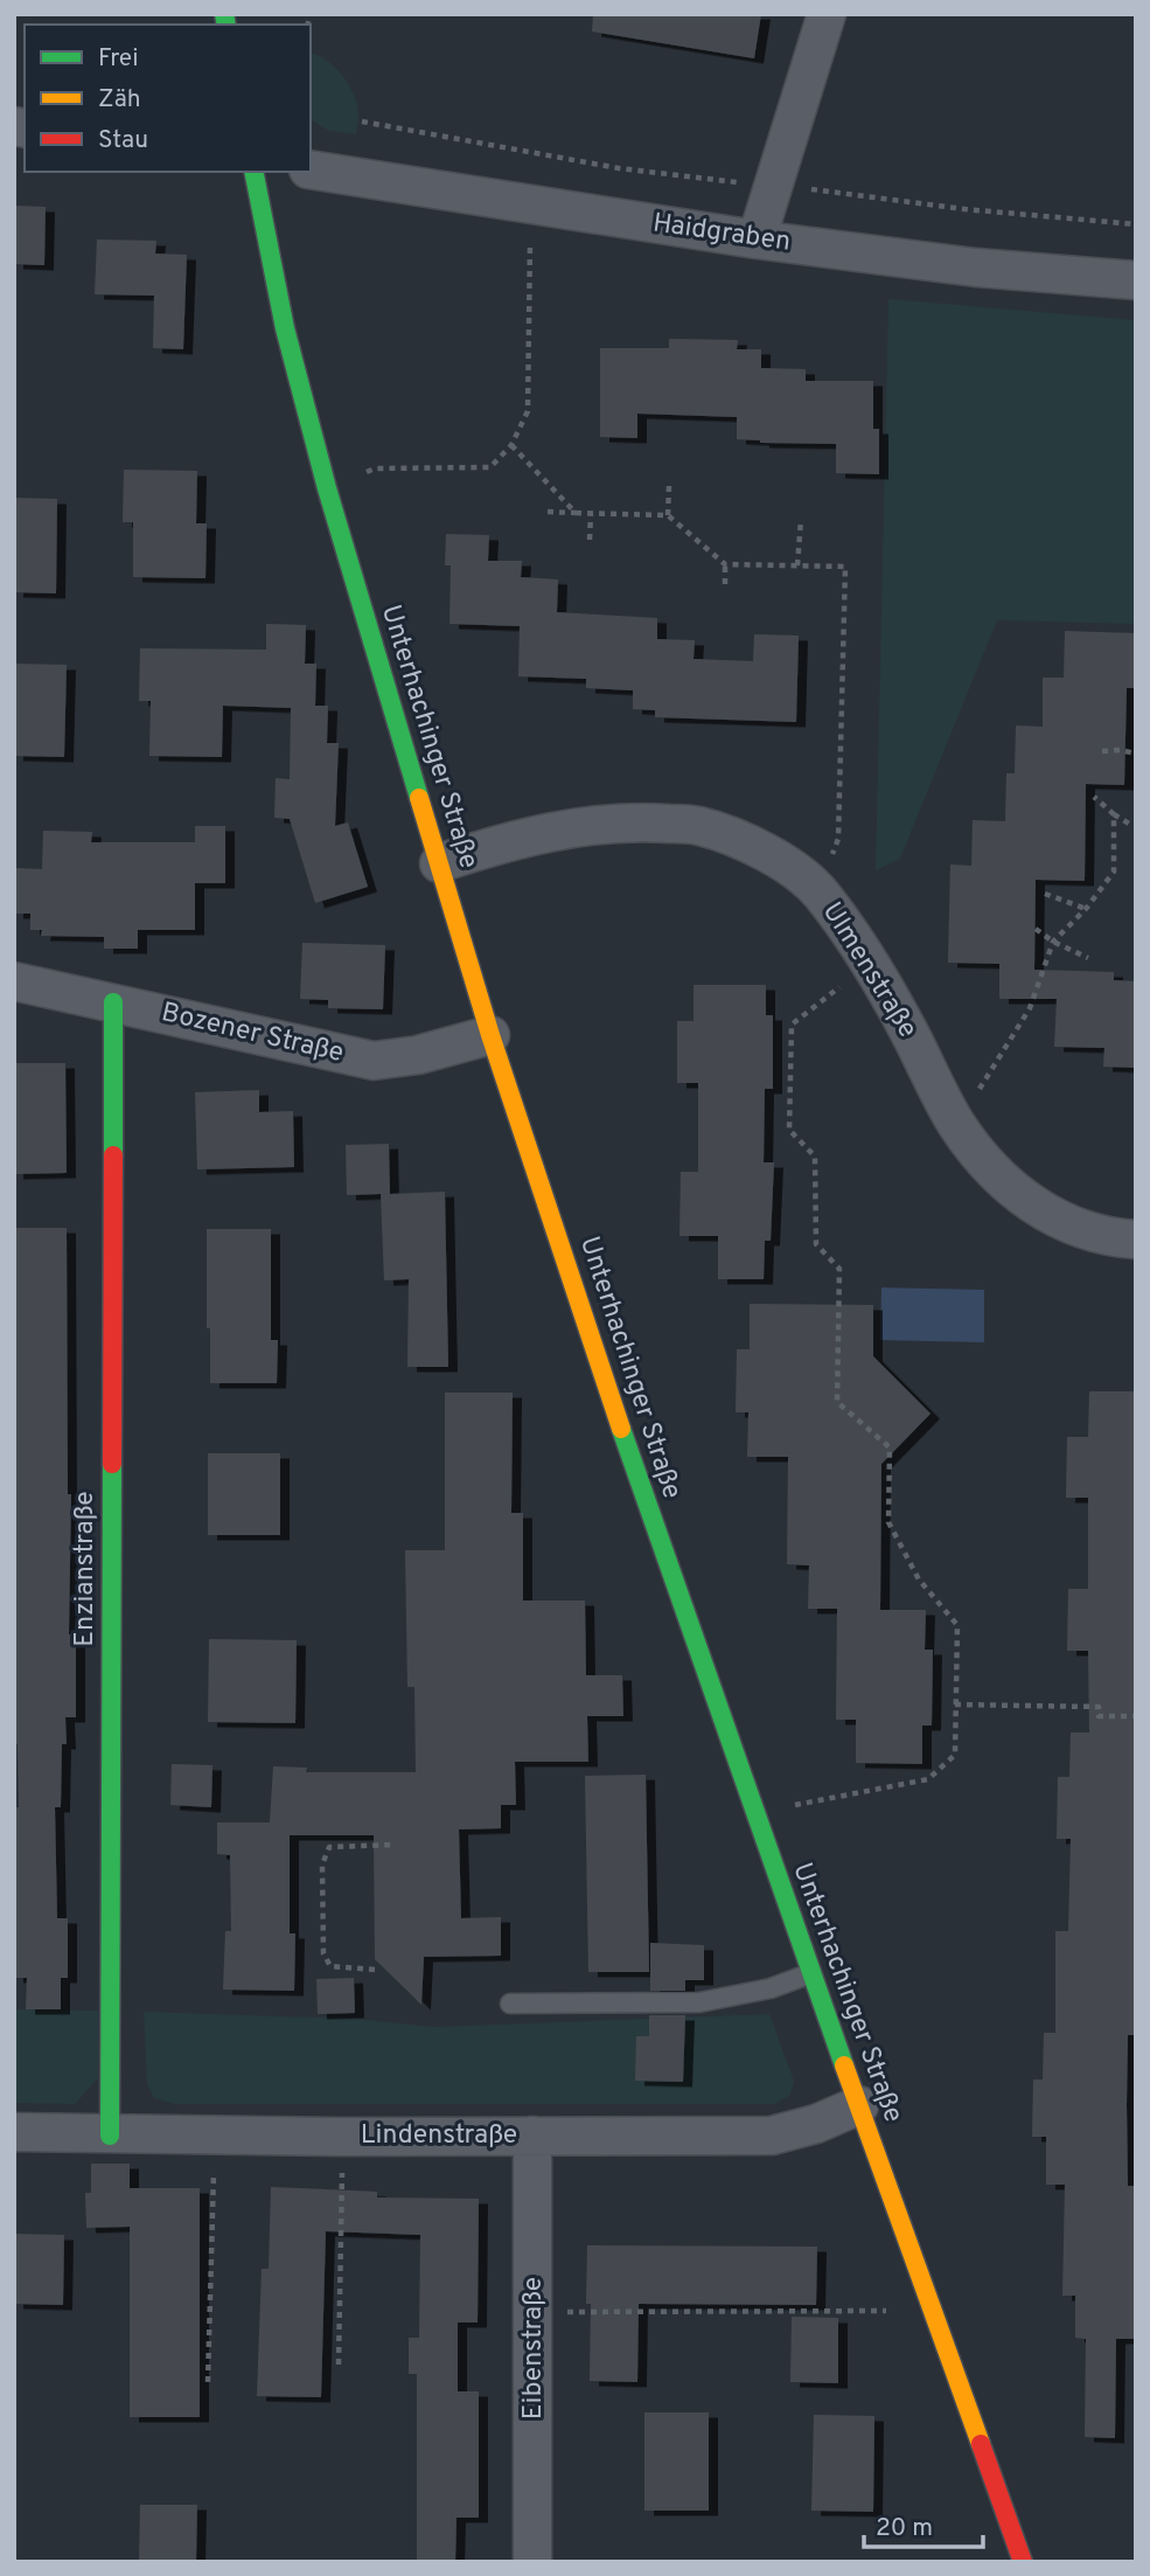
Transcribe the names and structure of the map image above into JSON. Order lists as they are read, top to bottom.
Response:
{
  "streets": {
    "main road": ["Unterhachinger Straße", "Enzianstraße"],
    "street": [
      "Haidgraben",
      "Ulmenstraße",
      "Bozener Straße",
      "Lindenstraße",
      "Eibenstraße"
    ]
  },
  "crossings": [
    ["Unterhachinger Straße", "Ulmenstraße"],
    ["Unterhachinger Straße", "Bozener Straße"],
    ["Unterhachinger Straße", "Lindenstraße"],
    ["Bozener Straße", "Enzianstraße"],
    ["Enzianstraße", "Lindenstraße"],
    ["Lindenstraße", "Eibenstraße"]
  ],
  "legend": ["Frei", "Zäh", "Stau"],
  "scale_bar": "20 m"
}
